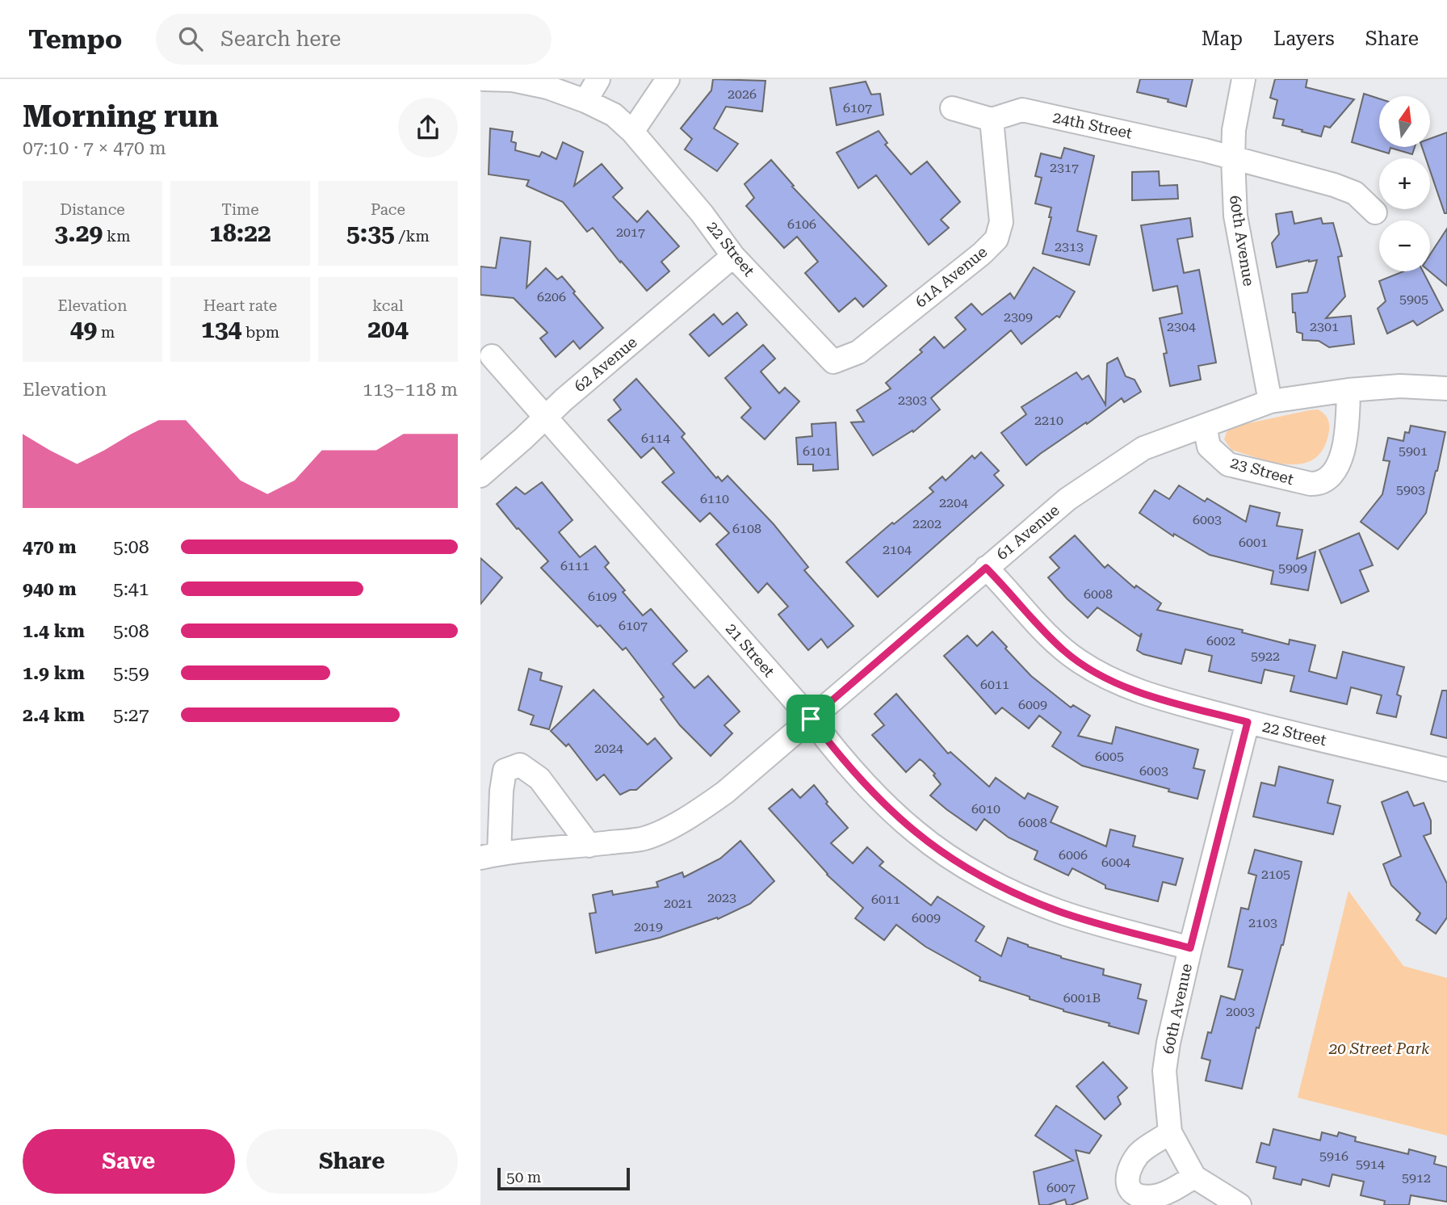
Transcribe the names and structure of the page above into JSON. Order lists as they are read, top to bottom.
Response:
{
  "streets": {
    "street": [
      "24th Street",
      "60th Avenue",
      "22 Street",
      "61A Avenue",
      "62 Avenue",
      "23 Street",
      "61 Avenue",
      "21 Street"
    ]
  },
  "crossings": [
    ["24th Street", "60th Avenue"],
    ["24th Street", "61A Avenue"],
    ["60th Avenue", "22 Street"],
    ["60th Avenue", "21 Street"],
    ["22 Street", "61A Avenue"],
    ["22 Street", "62 Avenue"],
    ["22 Street", "61 Avenue"],
    ["62 Avenue", "21 Street"],
    ["23 Street", "61 Avenue"],
    ["61 Avenue", "21 Street"]
  ],
  "parks": ["20 Street Park"],
  "house_numbers": [
    "2026",
    "6107",
    "2317",
    "6106",
    "2017",
    "2313",
    "6206",
    "5905",
    "2309",
    "2304",
    "2301",
    "2303",
    "2210",
    "6114",
    "6101",
    "5901",
    "5903",
    "6110",
    "2204",
    "6003",
    "2202",
    "6108",
    "6001",
    "2104",
    "6111",
    "5909",
    "6008",
    "6109",
    "6107",
    "6002",
    "5922",
    "6011",
    "6009",
    "2024",
    "6005",
    "6003",
    "6010",
    "6008",
    "6006",
    "6004",
    "2105",
    "2023",
    "6011",
    "2021",
    "6009",
    "2103",
    "2019",
    "6001B",
    "2003",
    "5916",
    "5914",
    "5912",
    "6007"
  ],
  "scale_bar": "50 m",
  "north": "top",
  "page": {
    "header": "Tempo",
    "search": "Search here",
    "nav": ["Map", "Layers", "Share"],
    "heading": ["Morning run", "07:10 · 7 × 470 m"],
    "map_buttons": ["+", "−"],
    "stats": [
      ["Distance", "3.29 km"],
      ["Time", "18:22"],
      ["Pace", "5:35 /km"],
      ["Elevation", "49 m"],
      ["Heart rate", "134 bpm"],
      ["kcal", "204"]
    ],
    "chart": ["Elevation", "113–118 m"],
    "list": [
      {
        "name": "470 m",
        "note": "5:08"
      },
      {
        "name": "940 m",
        "note": "5:41"
      },
      {
        "name": "1.4 km",
        "note": "5:08"
      },
      {
        "name": "1.9 km",
        "note": "5:59"
      },
      {
        "name": "2.4 km",
        "note": "5:27"
      }
    ],
    "buttons": ["Save", "Share"],
    "scale": "50 m"
  }
}
